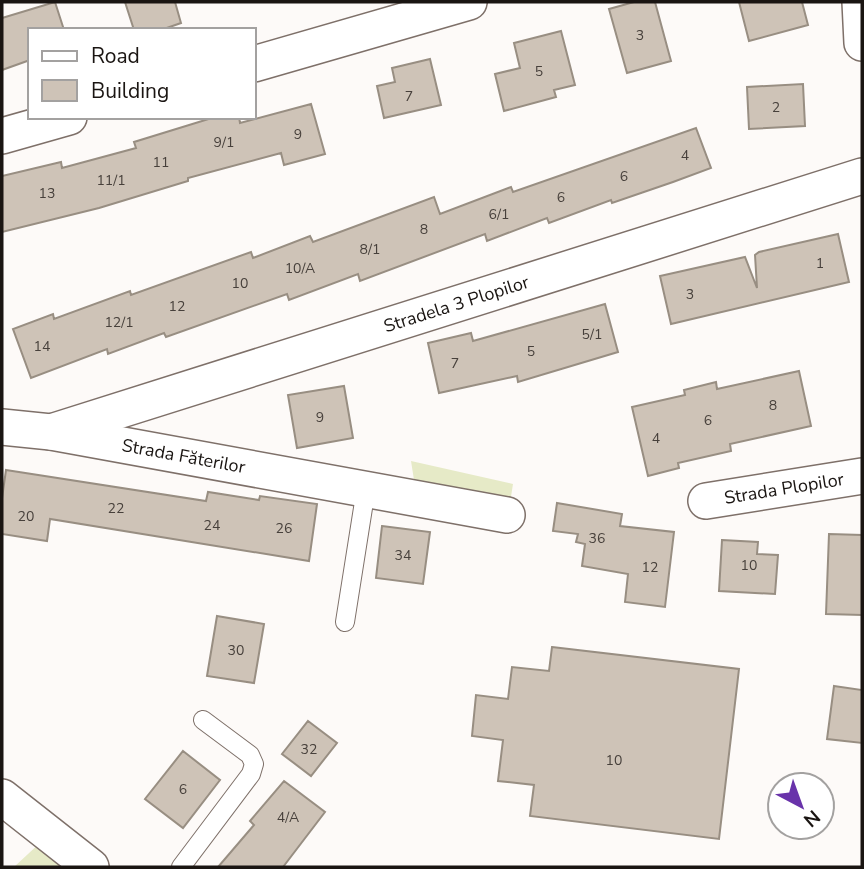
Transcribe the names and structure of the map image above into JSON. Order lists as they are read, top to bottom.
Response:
{
  "streets": {
    "street": ["Stradela 3 Plopilor", "Strada Făterilor", "Strada Plopilor"]
  },
  "crossings": [
    ["Stradela 3 Plopilor", "Strada Făterilor"]
  ],
  "house_numbers": [
    "3",
    "5",
    "7",
    "2",
    "9",
    "9/1",
    "4",
    "11",
    "6",
    "11/1",
    "13",
    "6",
    "6/1",
    "8",
    "8/1",
    "1",
    "10/A",
    "10",
    "3",
    "12",
    "12/1",
    "5/1",
    "14",
    "5",
    "7",
    "8",
    "9",
    "6",
    "4",
    "22",
    "20",
    "24",
    "26",
    "36",
    "34",
    "10",
    "12",
    "30",
    "32",
    "10",
    "6",
    "4/A"
  ],
  "legend": ["Road", "Building"],
  "north": "bottom right"
}
